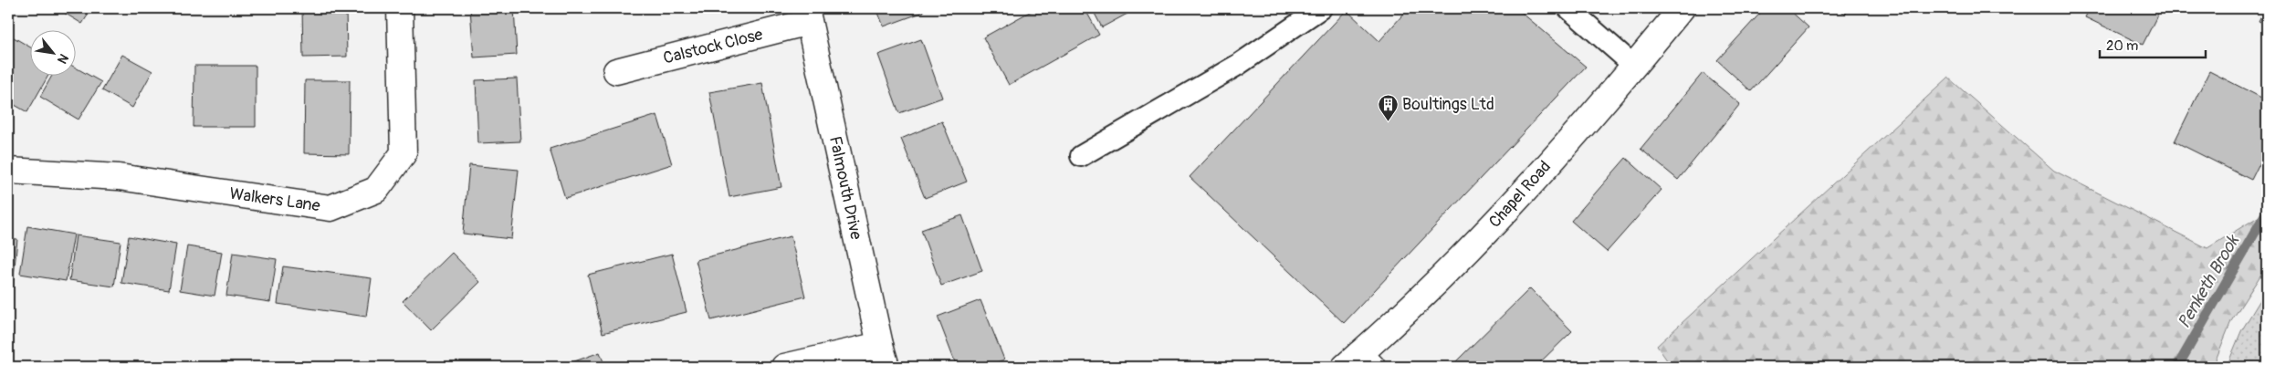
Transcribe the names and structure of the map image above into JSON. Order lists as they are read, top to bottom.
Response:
{
  "streets": {
    "street": [
      "Calstock Close",
      "Falmouth Drive",
      "Chapel Road",
      "Walkers Lane"
    ]
  },
  "crossings": [
    ["Calstock Close", "Falmouth Drive"]
  ],
  "water": ["Penketh Brook"],
  "places": {
    "building": ["Boultings Ltd"]
  },
  "scale_bar": "20 m",
  "north": "bottom right"
}
